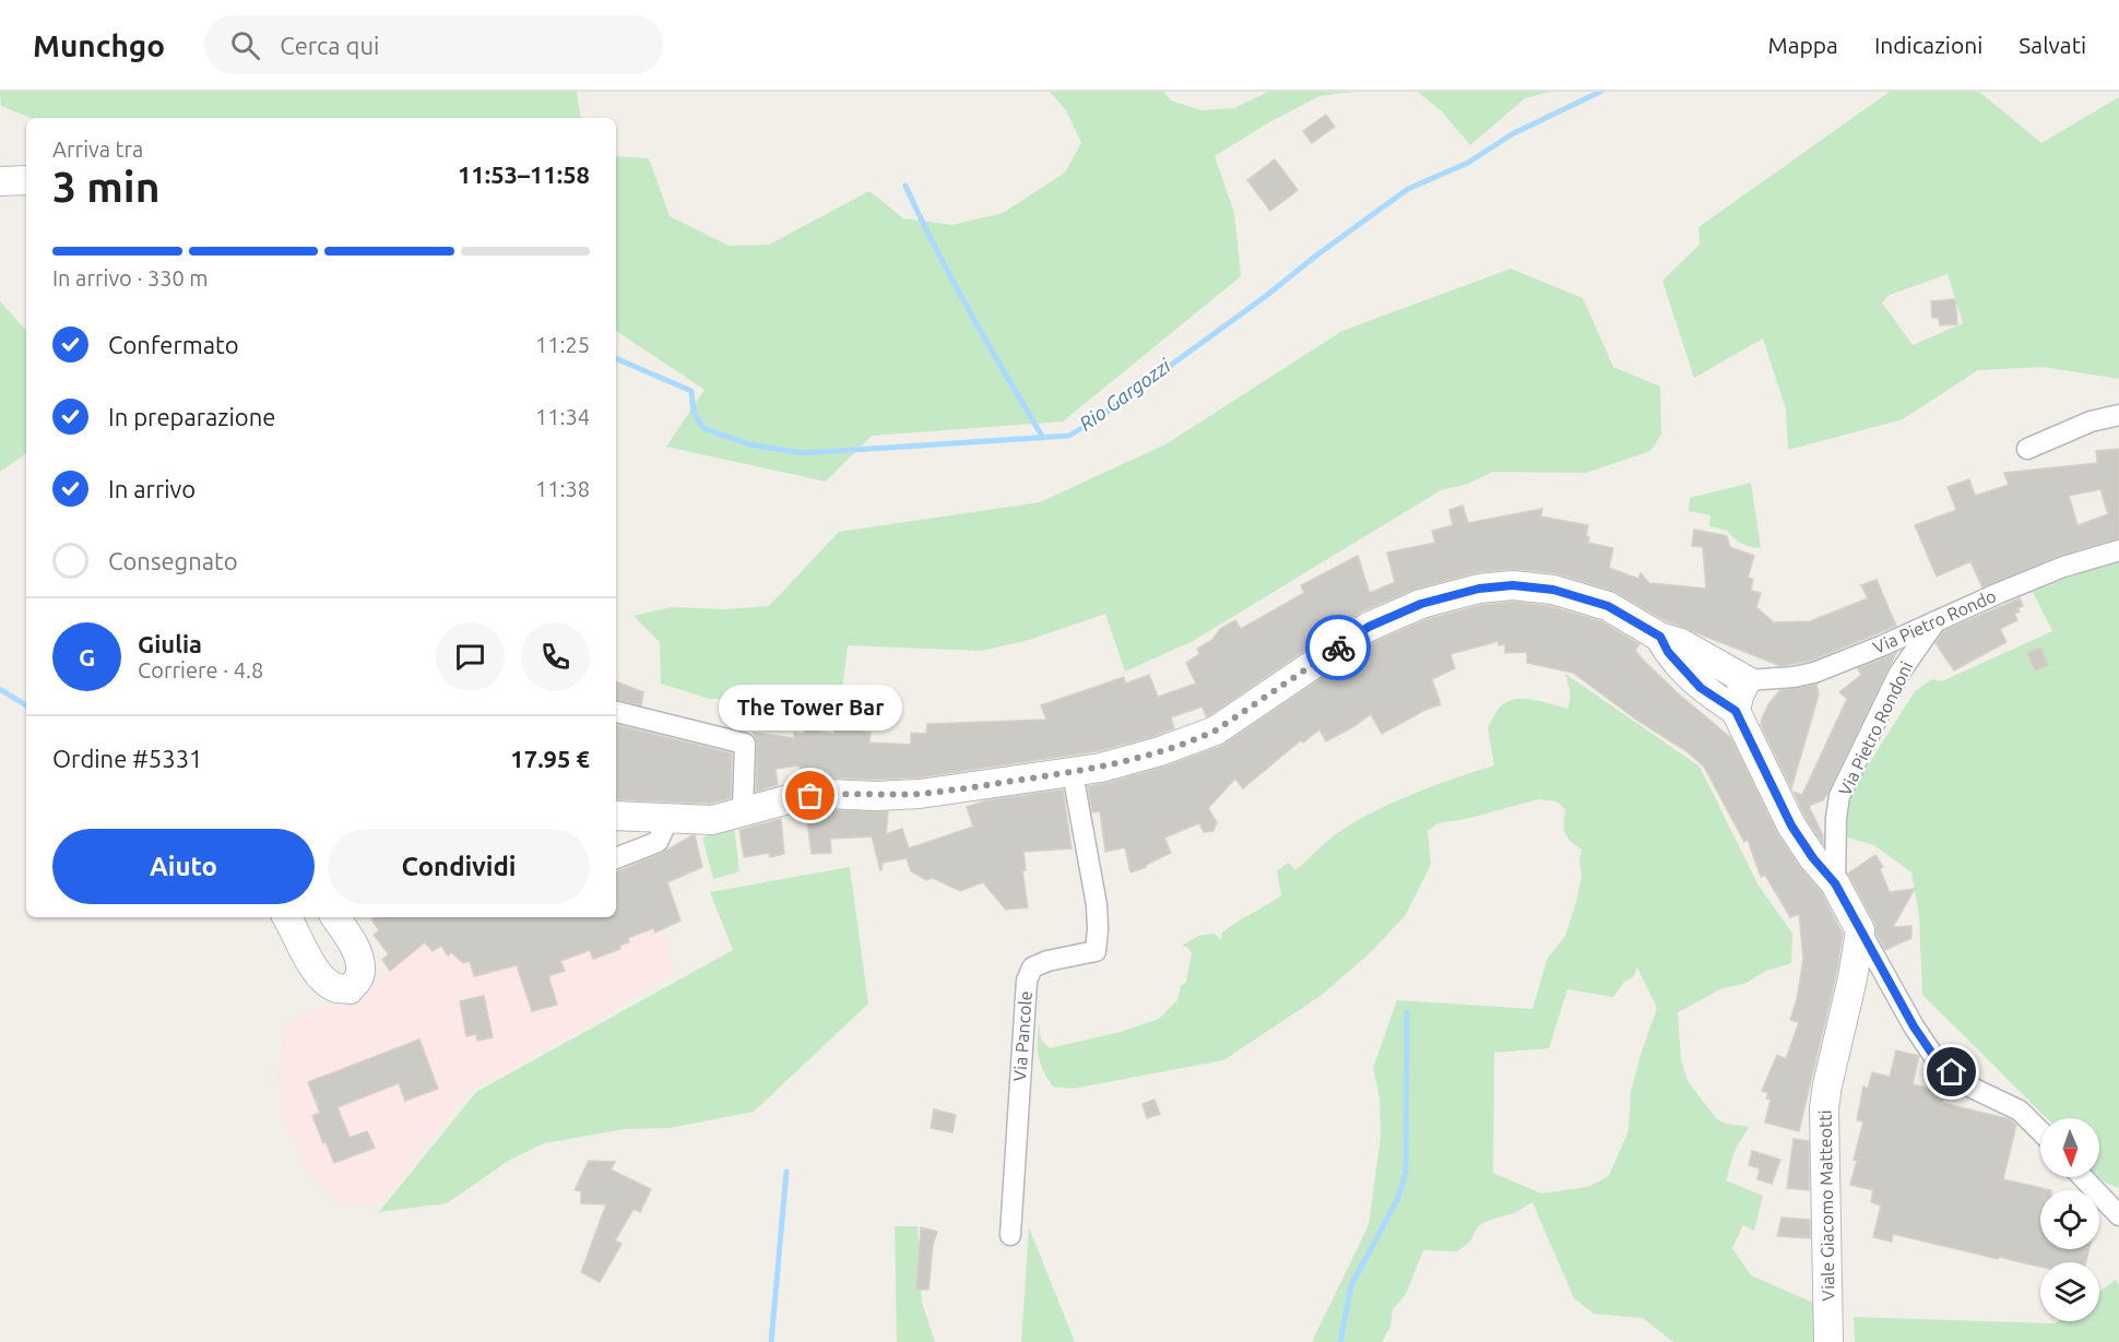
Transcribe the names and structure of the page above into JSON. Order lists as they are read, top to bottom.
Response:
{
  "streets": {
    "street": [
      "Via Pietro Rondo",
      "Via Pietro Rondoni",
      "Via Pancole",
      "Viale Giacomo Matteotti"
    ]
  },
  "crossings": [
    ["Via Pietro Rondo", "Via Pietro Rondoni"]
  ],
  "water": ["Rio Gargozzi"],
  "places": ["The Tower Bar"],
  "north": "bottom",
  "page": {
    "header": "Munchgo",
    "search": "Cerca qui",
    "nav": ["Mappa", "Indicazioni", "Salvati"],
    "heading": ["3 min", "Arriva tra", "11:53–11:58"],
    "panel": [
      "Giulia",
      "Corriere · 4.8",
      "Ordine #5331",
      "17.95 €"
    ],
    "bar": "In arrivo · 330 m",
    "list": [
      ["Confermato", "11:25"],
      ["In preparazione", "11:34"],
      ["In arrivo", "11:38"],
      "Consegnato"
    ],
    "round": "G",
    "bubble": "The Tower Bar",
    "buttons": ["Aiuto", "Condividi"]
  }
}
